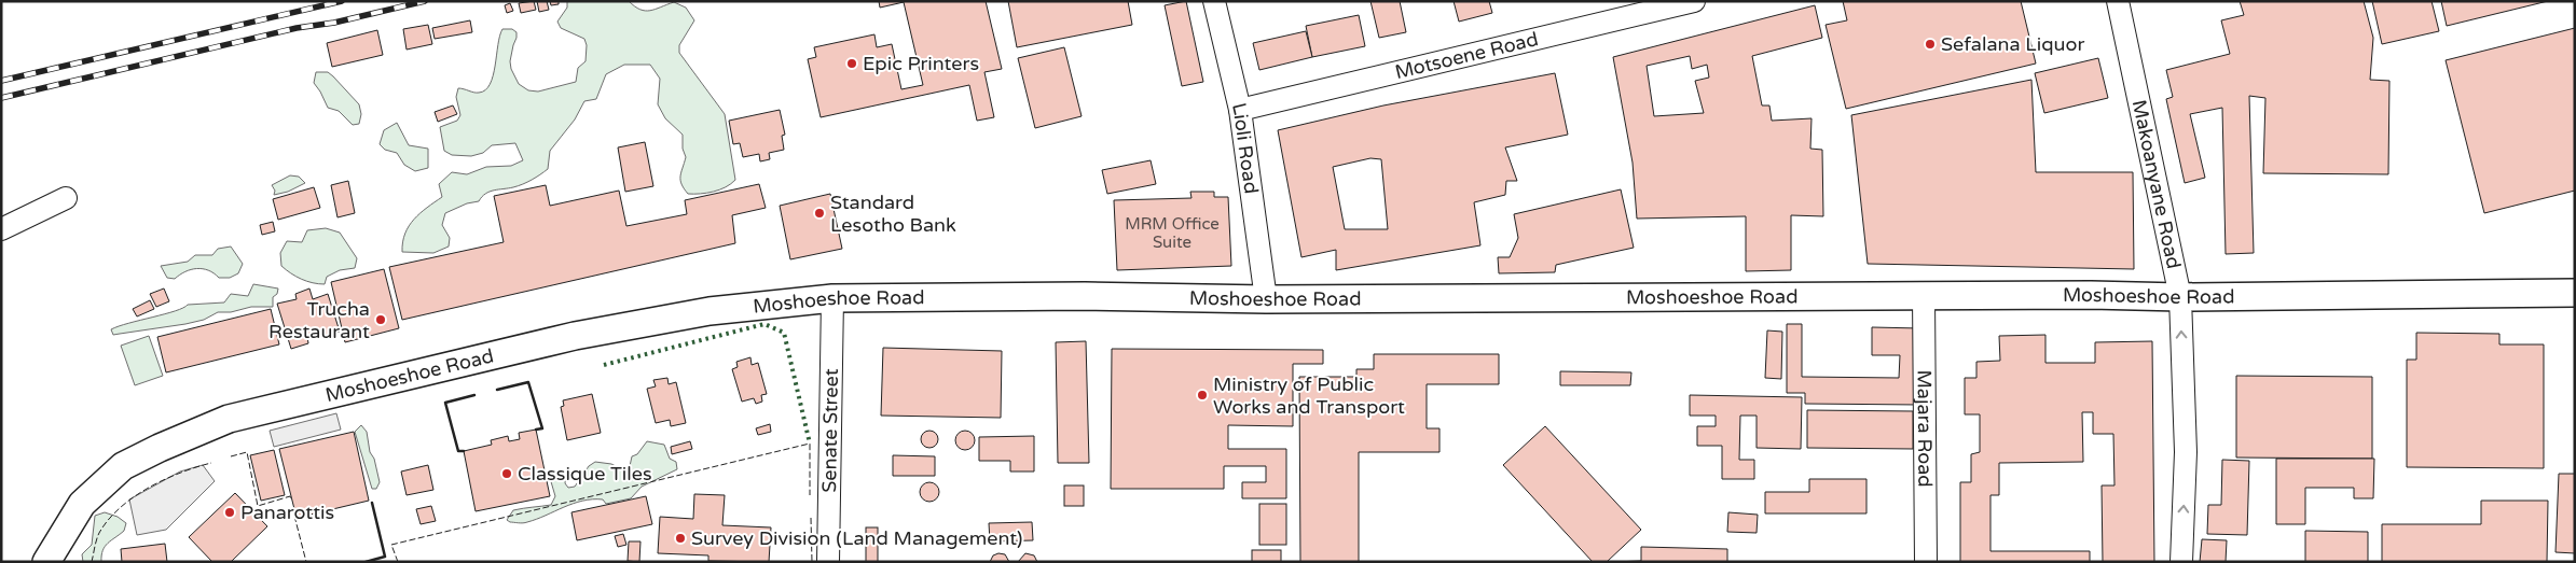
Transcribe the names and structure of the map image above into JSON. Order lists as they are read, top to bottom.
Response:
{
  "streets": {
    "main road": ["Moshoeshoe Road"],
    "street": [
      "Motsoene Road",
      "Lioli Road",
      "Makoanyane Road",
      "Majara Road",
      "Senate Street"
    ]
  },
  "crossings": [
    ["Motsoene Road", "Lioli Road"],
    ["Lioli Road", "Moshoeshoe Road"],
    ["Makoanyane Road", "Moshoeshoe Road"],
    ["Moshoeshoe Road", "Majara Road"],
    ["Moshoeshoe Road", "Senate Street"]
  ],
  "one_way": ["Makoanyane Road"],
  "places": [
    "Sefalana Liquor",
    "Epic Printers",
    "Standard Lesotho Bank",
    "Trucha Restaurant",
    "Ministry of Public Works and Transport",
    "Classique Tiles",
    "Panarottis",
    "Survey Division (Land Management)"
  ],
  "house_numbers": ["MRM Office Suite"]
}
